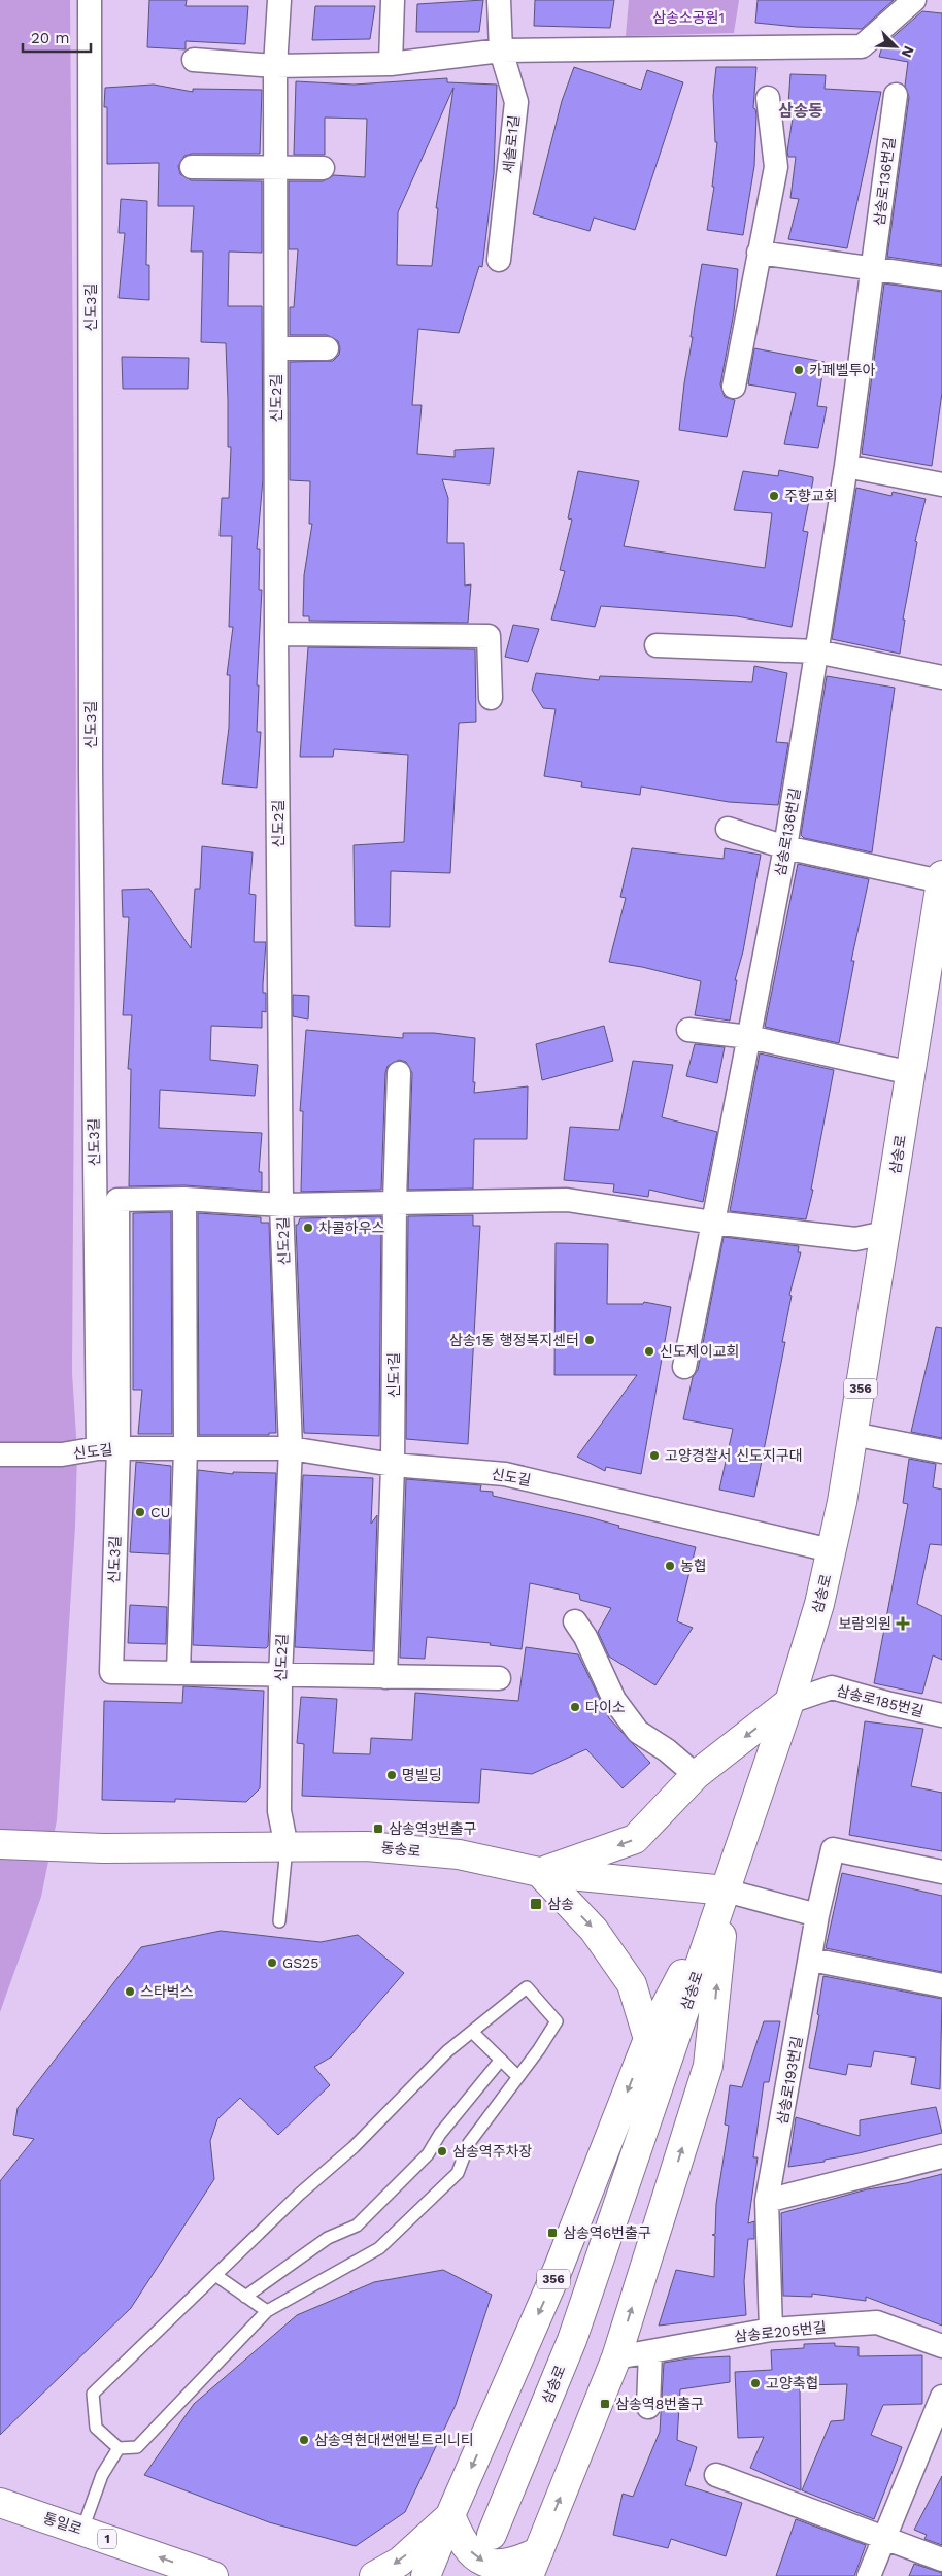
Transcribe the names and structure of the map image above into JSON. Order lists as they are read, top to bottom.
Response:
{
  "streets": {
    "main road": [
      "삼송로",
      "356",
      "동송로",
      "통일로",
      "1"
    ],
    "street": [
      "세솔로1길",
      "삼송로136번길",
      "신도3길",
      "신도2길",
      "신도1길",
      "신도길",
      "삼송로185번길",
      "삼송로193번길",
      "삼송로205번길"
    ]
  },
  "crossings": [
    ["신도3길", "신도길"],
    ["신도2길", "신도길"],
    ["신도2길", "동송로"],
    ["삼송로", "356"],
    ["삼송로", "신도길"],
    ["삼송로", "삼송로185번길"],
    ["삼송로", "동송로"],
    ["신도1길", "신도길"],
    ["356", "동송로"],
    ["356", "삼송로205번길"],
    ["삼송로193번길", "삼송로205번길"]
  ],
  "one_way": ["통일로"],
  "districts": ["삼송동"],
  "parks": ["삼송소공원1"],
  "places": {
    "other": [
      "카페벨투아",
      "주향교회",
      "차콜하우스",
      "삼송1동 행정복지센터",
      "신도제이교회",
      "고양경찰서 신도지구대",
      "CU",
      "농협",
      "다이소",
      "명빌딩",
      "GS25",
      "스타벅스",
      "삼송역주차장",
      "고양축협",
      "삼송역현대썬앤빌트리니티"
    ],
    "health": ["보람의원"],
    "transit": [
      "삼송역3번출구",
      "삼송",
      "삼송역6번출구",
      "삼송역8번출구"
    ]
  },
  "scale_bar": "20 m",
  "north": "bottom right"
}
